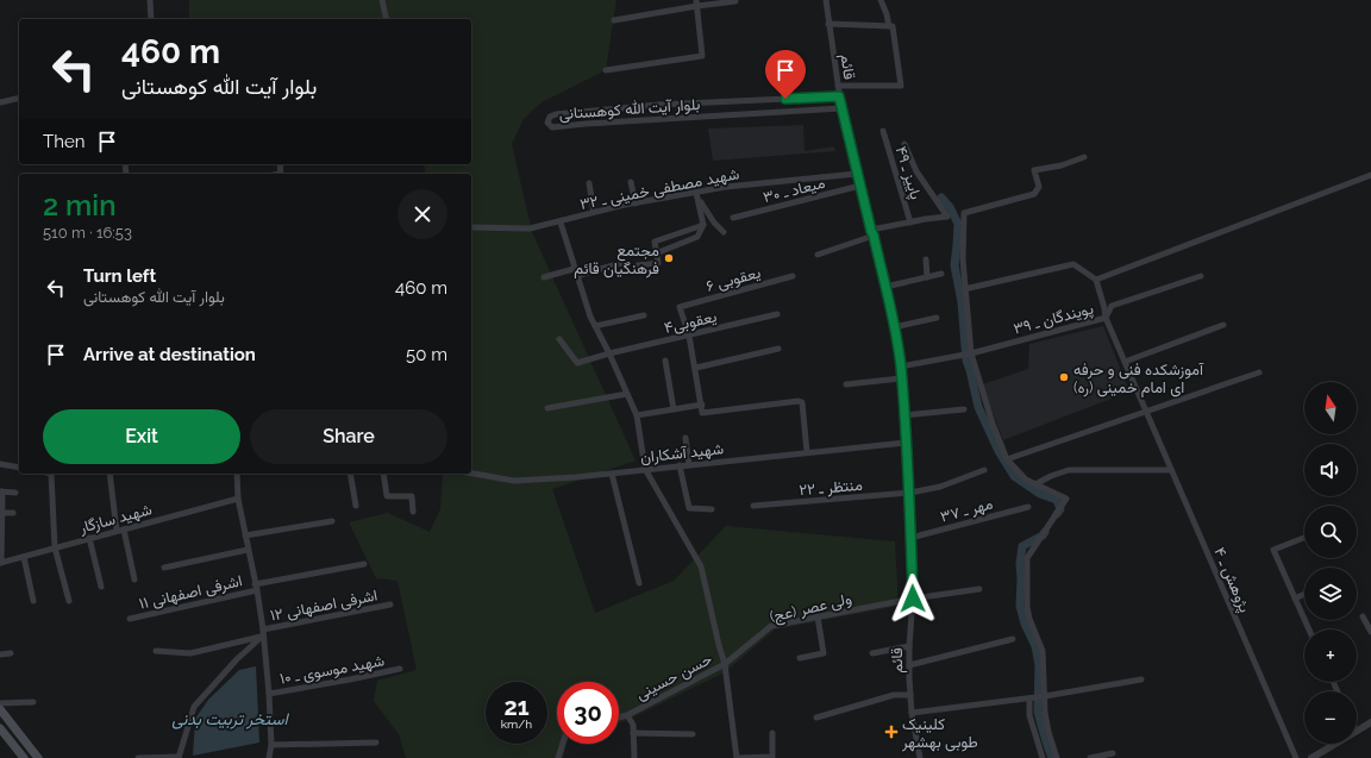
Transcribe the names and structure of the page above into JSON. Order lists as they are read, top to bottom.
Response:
{
  "streets": {
    "street": [
      "قائم",
      "بلوار آیت الله کوهستانی",
      "پاییز ـ ۴۹",
      "شهید مصطفی خمینی ـ ۳۲",
      "میعاد ـ ۳۰",
      "یعقوبی ۶",
      "پویندگان ـ ۳۹",
      "یعقوبی۴",
      "شهید آشکاران",
      "منتظر ـ ۲۲",
      "مهر ـ ۳۷",
      "شهید سازگار",
      "پژوهش ـ ۴",
      "اشرفی اصفهانی ۱۱",
      "اشرفی اصفهانی ۱۲",
      "ولی عصر (عج)",
      "شهید موسوی ـ ۱۰",
      "حسن حسینی"
    ]
  },
  "crossings": [
    ["قائم", "بلوار آیت الله کوهستانی"],
    ["قائم", "پاییز ـ ۴۹"],
    ["قائم", "شهید مصطفی خمینی ـ ۳۲"],
    ["قائم", "میعاد ـ ۳۰"],
    ["قائم", "پویندگان ـ ۳۹"],
    ["قائم", "شهید آشکاران"],
    ["قائم", "منتظر ـ ۲۲"],
    ["قائم", "مهر ـ ۳۷"],
    ["قائم", "ولی عصر (عج)"],
    ["یعقوبی ۶", "یعقوبی۴"],
    ["پویندگان ـ ۳۹", "پژوهش ـ ۴"],
    ["ولی عصر (عج)", "حسن حسینی"]
  ],
  "water": ["استخر تربیت بدنی"],
  "places": {
    "other": ["مجتمع فرهنگیان قائم", "آموزشکده فنی و حرفه ای امام خمینی (ره)"],
    "health": ["کلینیک طوبی بهشهر"]
  },
  "north": "top",
  "page": {
    "turn": ["460 m", "بلوار آیت الله کوهستانی"],
    "then": "Then",
    "heading": ["2 min", "510 m · 16:53"],
    "list": [
      {
        "name": "Turn left",
        "note": "بلوار آیت الله کوهستانی",
        "value": "460 m"
      },
      {
        "name": "Arrive at destination",
        "value": "50 m"
      }
    ],
    "map_buttons": ["+", "−"],
    "buttons": ["Exit", "Share"],
    "speed": "21 km/h",
    "limit": "30"
  }
}
